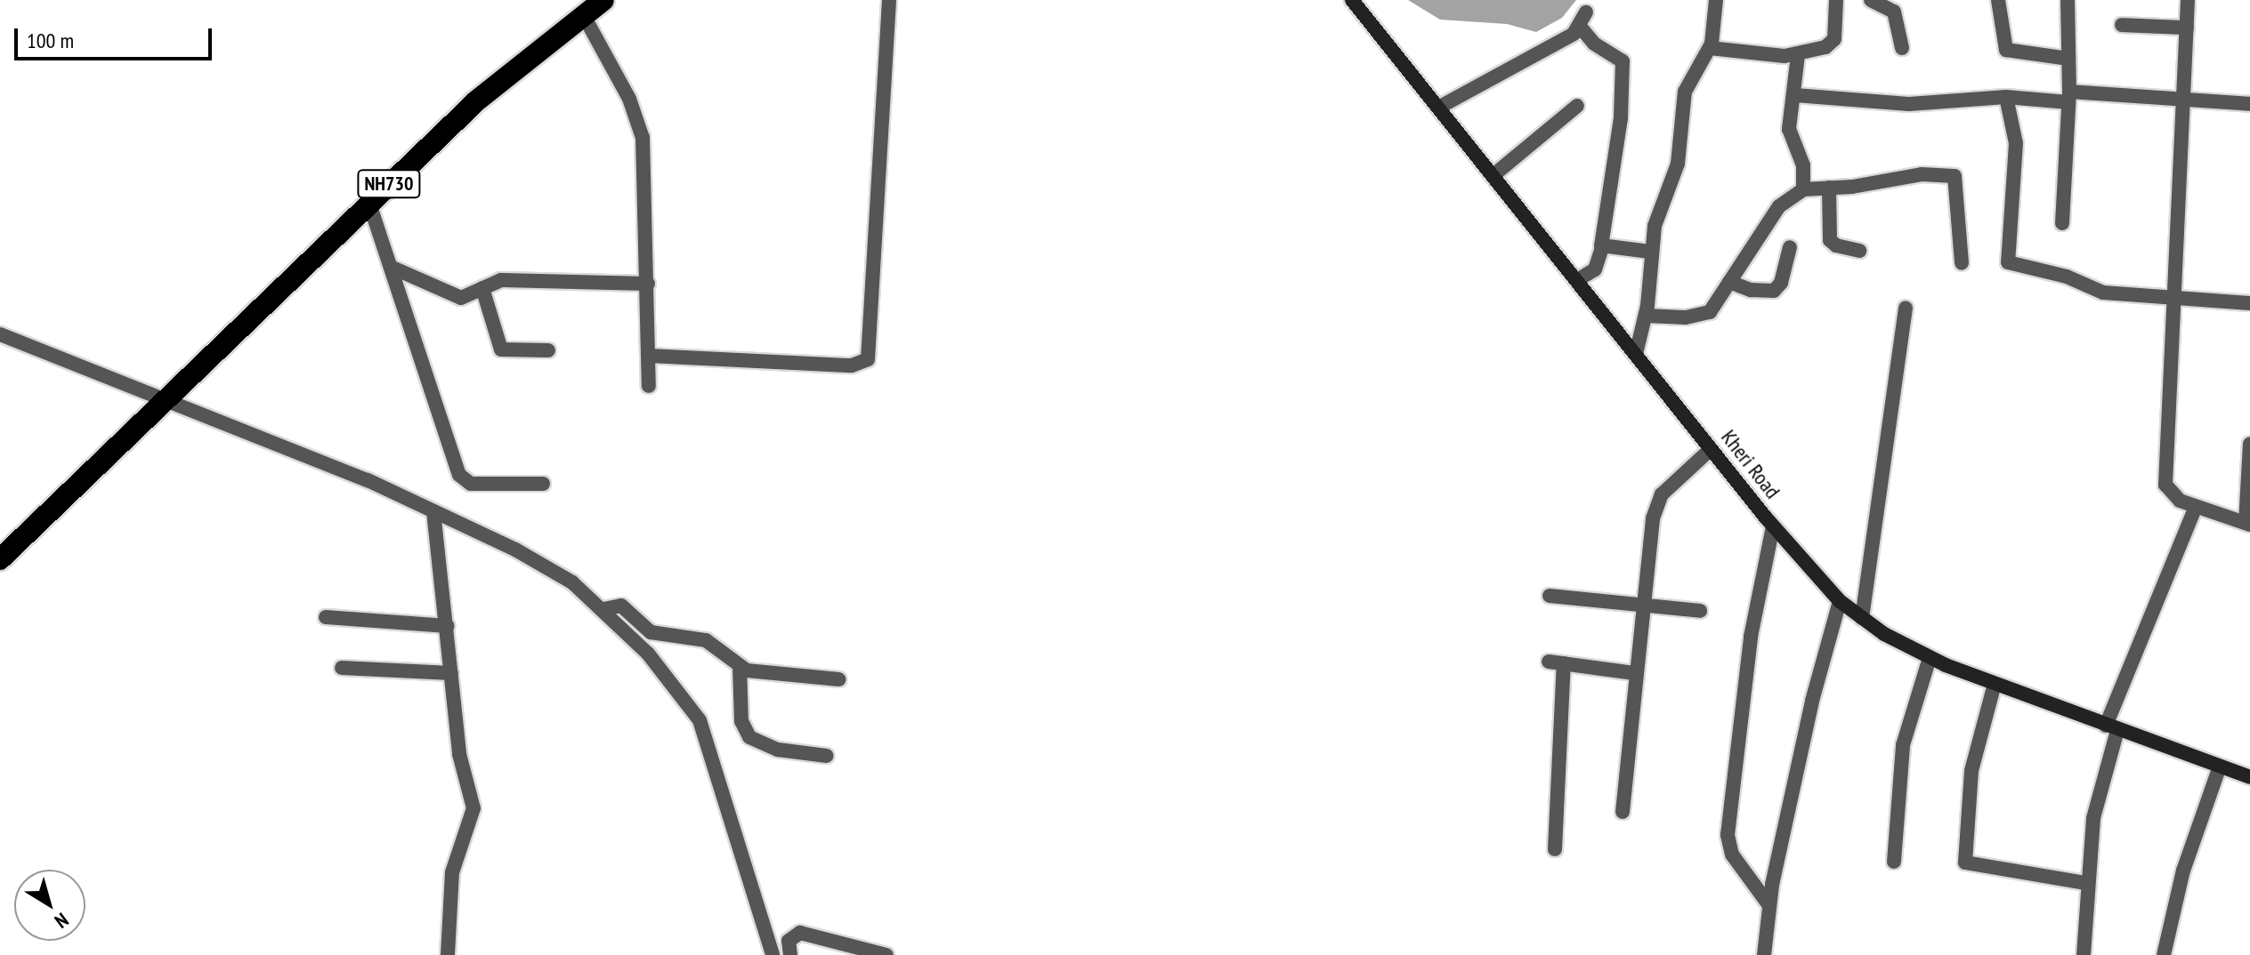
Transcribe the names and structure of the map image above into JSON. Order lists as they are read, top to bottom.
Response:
{
  "streets": {
    "highway": ["NH730"],
    "street": ["Kheri Road"]
  },
  "scale_bar": "100 m",
  "north": "bottom right"
}
